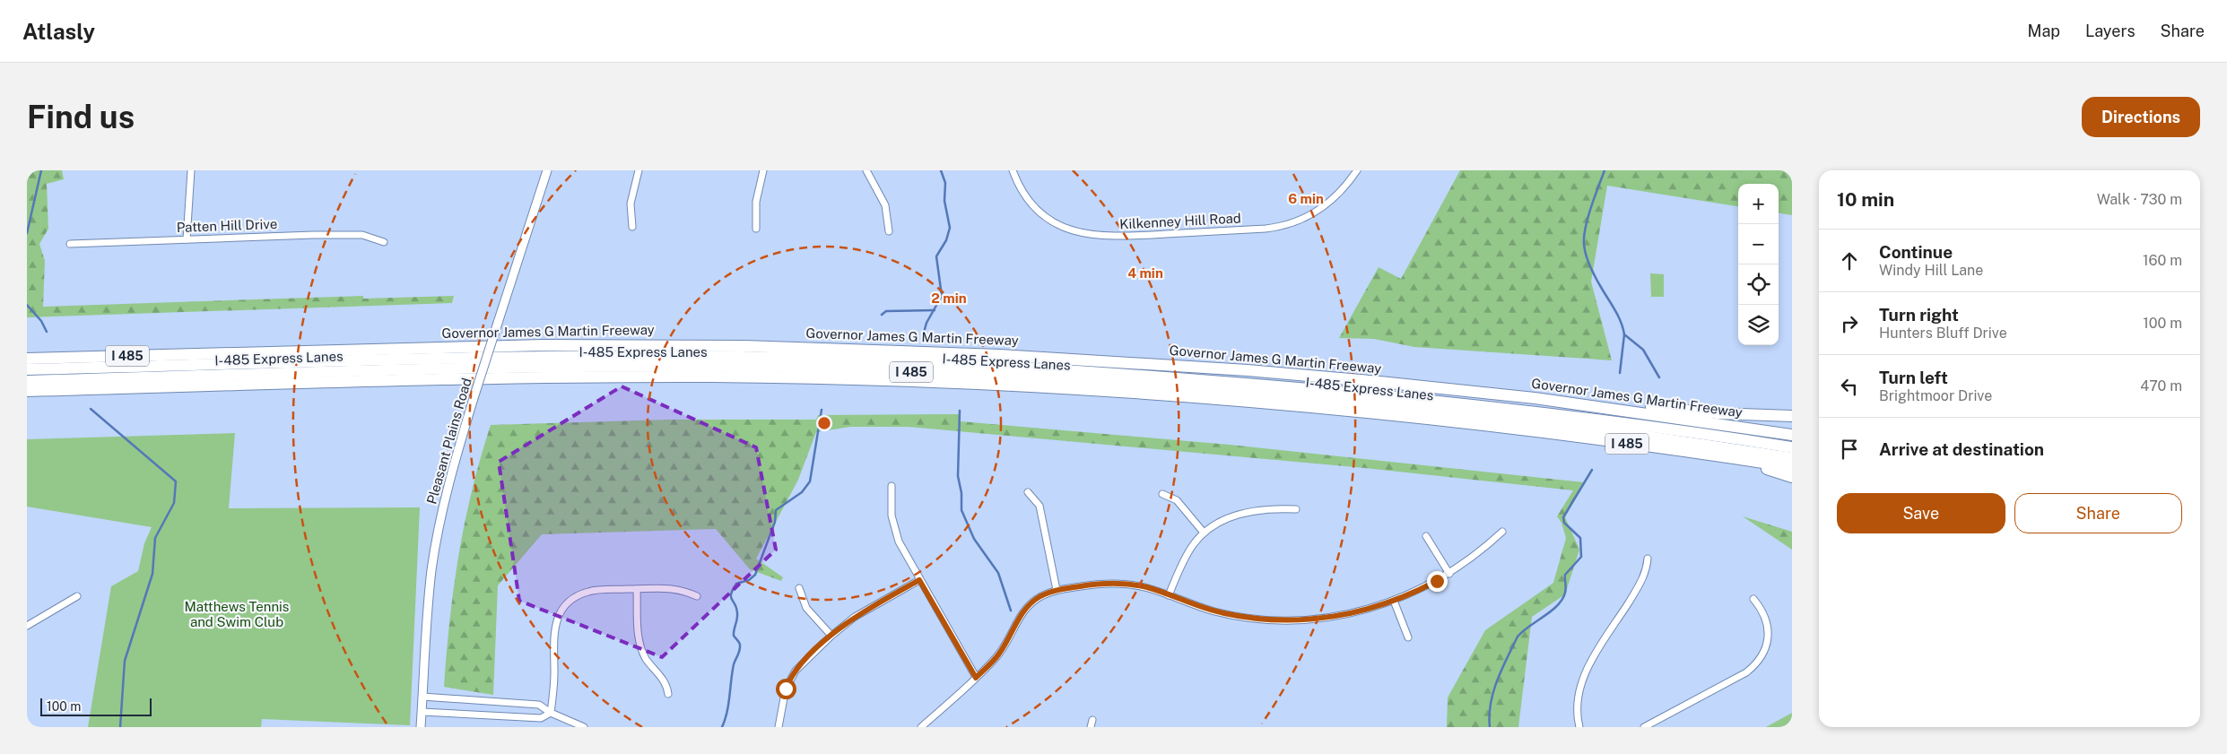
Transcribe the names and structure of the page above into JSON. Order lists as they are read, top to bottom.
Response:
{
  "streets": {
    "highway": ["Governor James G Martin Freeway", "I-485 Express Lanes", "I 485"],
    "street": ["Kilkenney Hill Road", "Patten Hill Drive", "Pleasant Plains Road"]
  },
  "parks": ["Matthews Tennis and Swim Club"],
  "scale_bar": "100 m",
  "page": {
    "header": "Atlasly",
    "nav": ["Map", "Layers", "Share"],
    "buttons": [
      "Directions",
      ["Save", "Share"]
    ],
    "title": "Find us",
    "heading": ["10 min", "Walk · 730 m"],
    "map_buttons": ["+", "−"],
    "list": [
      ["Continue", "Windy Hill Lane", "160 m"],
      ["Turn right", "Hunters Bluff Drive", "100 m"],
      ["Turn left", "Brightmoor Drive", "470 m"],
      "Arrive at destination"
    ],
    "scale": "100 m"
  },
  "rings": ["6 min", "4 min", "2 min"]
}
